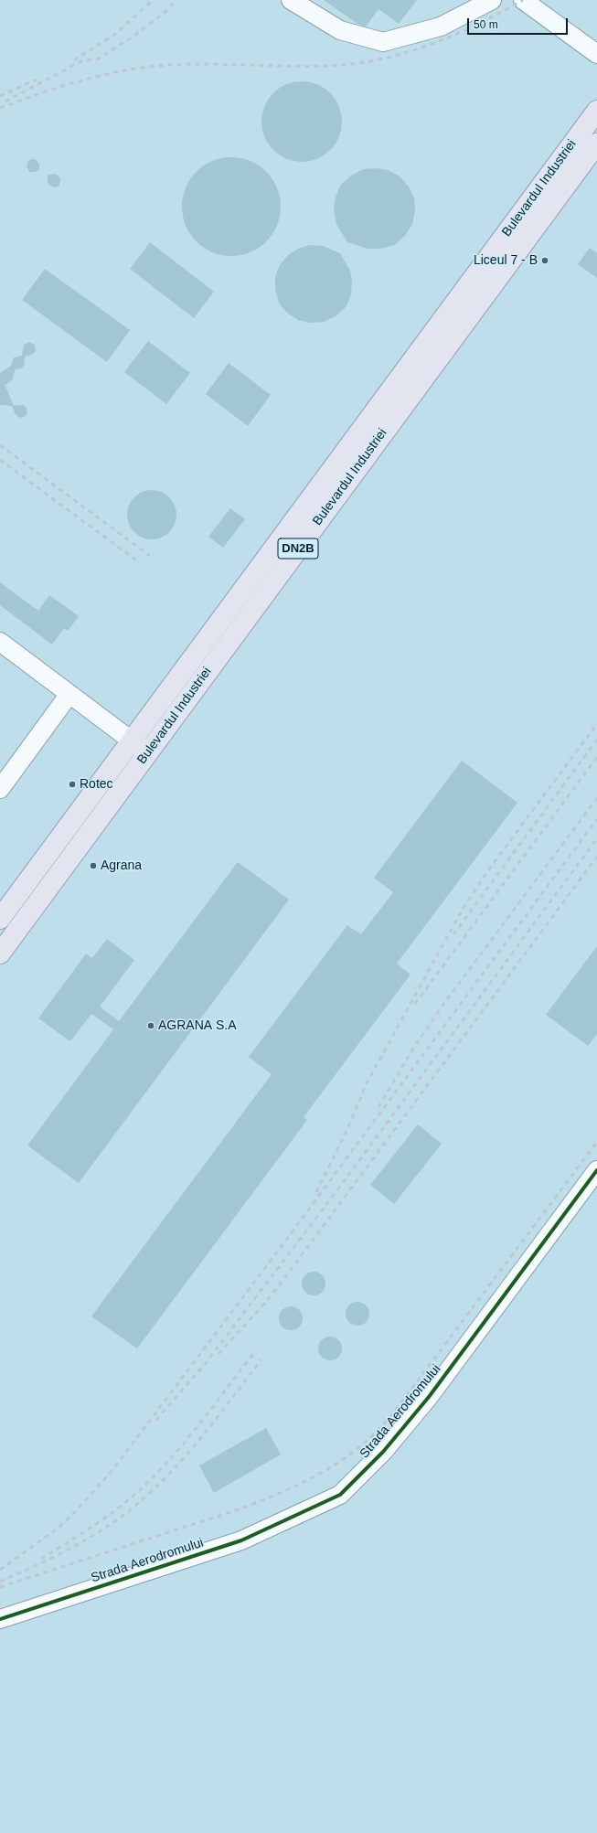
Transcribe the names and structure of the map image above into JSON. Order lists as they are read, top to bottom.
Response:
{
  "streets": {
    "main road": ["Bulevardul Industriei", "DN2B"],
    "street": ["Strada Aerodromului"]
  },
  "places": [
    "Liceul 7 - B",
    "Rotec",
    "Agrana",
    "AGRANA S.A"
  ],
  "scale_bar": "50 m"
}
